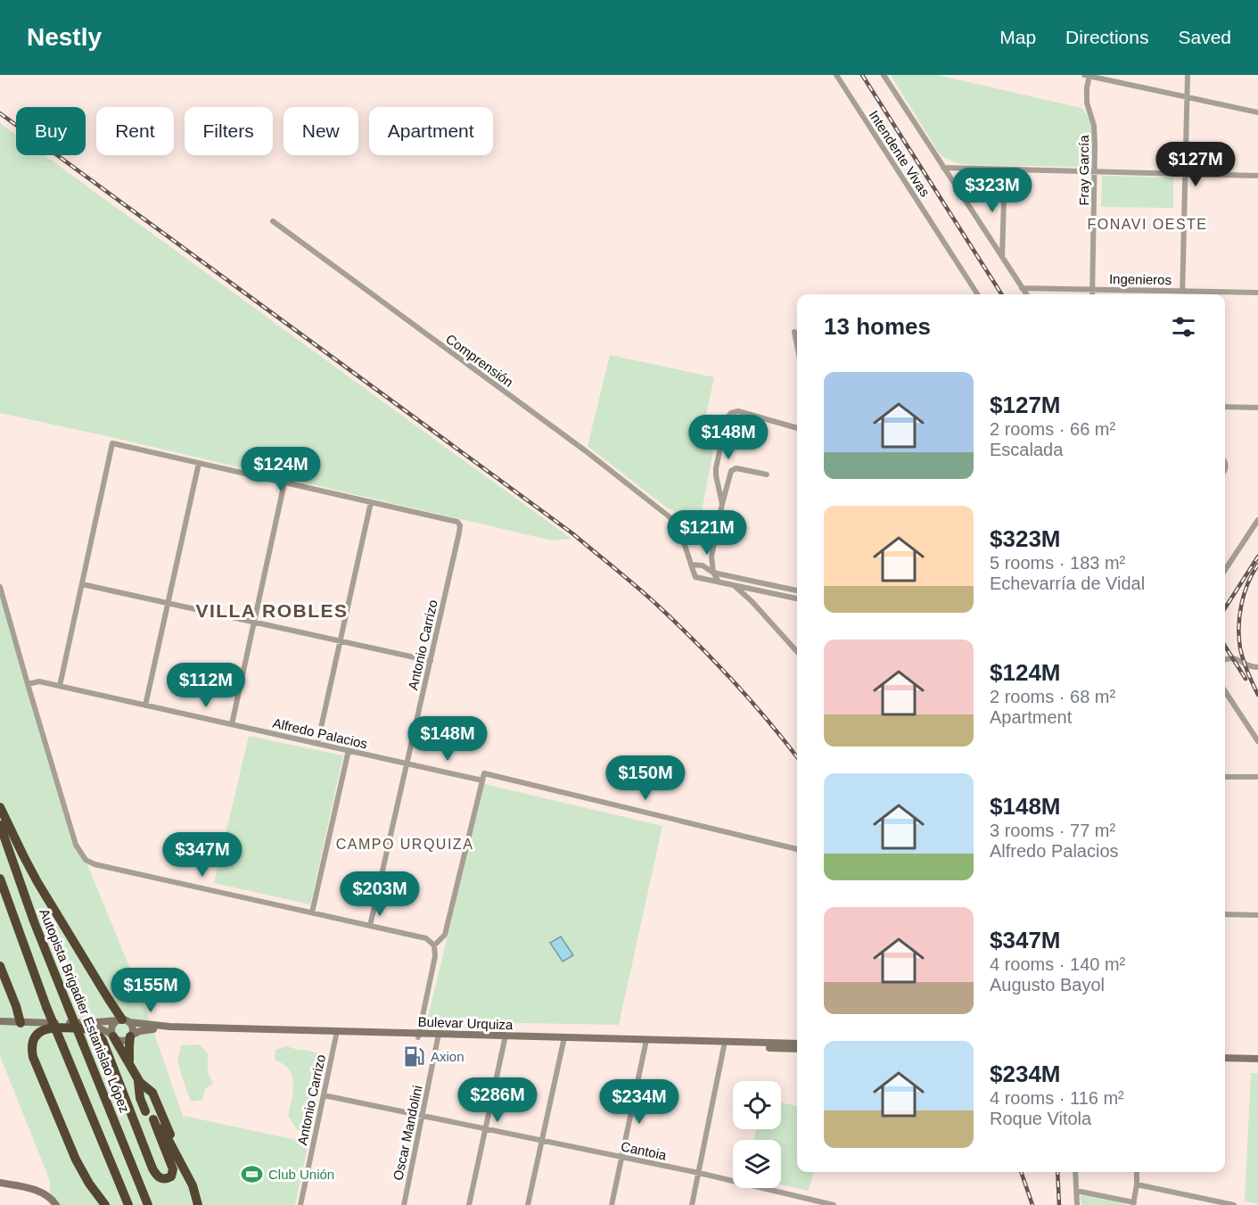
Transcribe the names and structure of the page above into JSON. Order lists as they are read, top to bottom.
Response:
{
  "streets": {
    "highway": ["Autopista Brigadier Estanislao López"],
    "main road": ["Bulevar Urquiza"],
    "street": [
      "Intendente Vivas",
      "Fray García",
      "Ingenieros",
      "Comprensión",
      "Antonio Carrizo",
      "Alfredo Palacios",
      "Oscar Mandolini",
      "Cantoia"
    ]
  },
  "crossings": [
    ["Fray García", "Ingenieros"],
    ["Antonio Carrizo", "Alfredo Palacios"],
    ["Antonio Carrizo", "Bulevar Urquiza"],
    ["Antonio Carrizo", "Cantoia"],
    ["Bulevar Urquiza", "Oscar Mandolini"],
    ["Oscar Mandolini", "Cantoia"]
  ],
  "districts": ["FONAVI OESTE", "VILLA ROBLES", "CAMPO URQUIZA"],
  "places": {
    "fuel station": ["Axion"],
    "sports": ["Club Unión"]
  },
  "page": {
    "header": "Nestly",
    "nav": ["Map", "Directions", "Saved"],
    "chip": [
      "Buy",
      "Rent",
      "Filters",
      "New",
      "Apartment"
    ],
    "price": [
      "$127M",
      "$323M",
      "$148M",
      "$124M",
      "$121M",
      "$112M",
      "$148M",
      "$150M",
      "$347M",
      "$203M",
      "$155M",
      "$286M",
      "$234M"
    ],
    "heading": "13 homes",
    "list": [
      {
        "name": "$127M",
        "note": "2 rooms · 66 m² · Escalada"
      },
      {
        "name": "$323M",
        "note": "5 rooms · 183 m² · Echevarría de Vidal"
      },
      {
        "name": "$124M",
        "note": "2 rooms · 68 m² · Apartment"
      },
      {
        "name": "$148M",
        "note": "3 rooms · 77 m² · Alfredo Palacios"
      },
      {
        "name": "$347M",
        "note": "4 rooms · 140 m² · Augusto Bayol"
      },
      {
        "name": "$234M",
        "note": "4 rooms · 116 m² · Roque Vitola"
      }
    ]
  }
}
